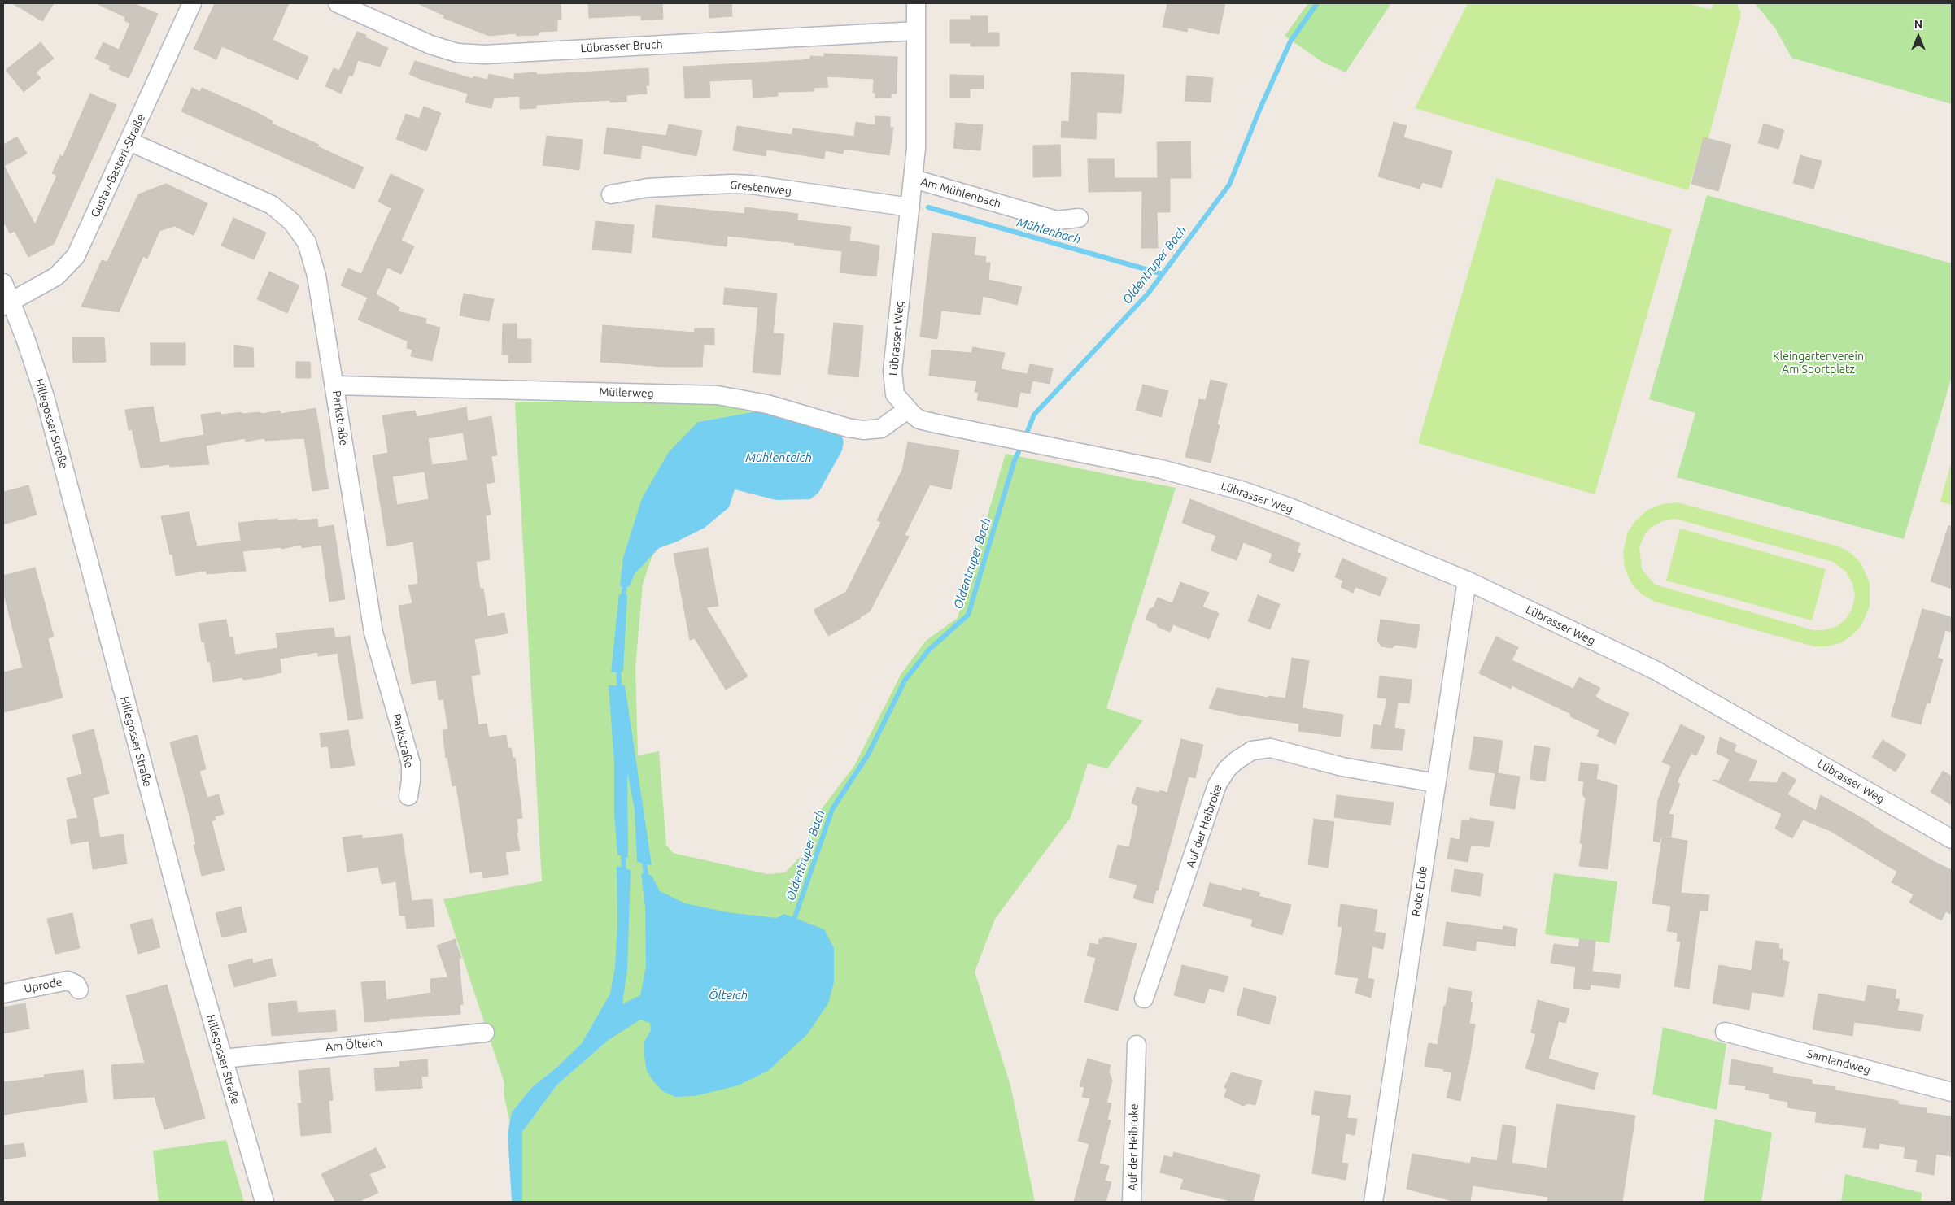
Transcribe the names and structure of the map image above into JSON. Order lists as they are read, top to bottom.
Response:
{
  "streets": {
    "street": [
      "Lübrasser Bruch",
      "Gustav-Bastert-Straße",
      "Grestenweg",
      "Am Mühlenbach",
      "Lübrasser Weg",
      "Müllerweg",
      "Parkstraße",
      "Hillegosser Straße",
      "Auf der Heibroke",
      "Rote Erde",
      "Uprode",
      "Am Ölteich",
      "Samlandweg"
    ]
  },
  "crossings": [
    ["Lübrasser Bruch", "Lübrasser Weg"],
    ["Gustav-Bastert-Straße", "Parkstraße"],
    ["Gustav-Bastert-Straße", "Hillegosser Straße"],
    ["Grestenweg", "Lübrasser Weg"],
    ["Am Mühlenbach", "Lübrasser Weg"],
    ["Lübrasser Weg", "Müllerweg"],
    ["Lübrasser Weg", "Rote Erde"],
    ["Müllerweg", "Parkstraße"],
    ["Hillegosser Straße", "Am Ölteich"],
    ["Auf der Heibroke", "Rote Erde"]
  ],
  "water": [
    "Mühlenbach",
    "Oldentruper Bach",
    "Mühlenteich",
    "Ölteich"
  ],
  "parks": ["Kleingartenverein Am Sportplatz"],
  "north": "top"
}
